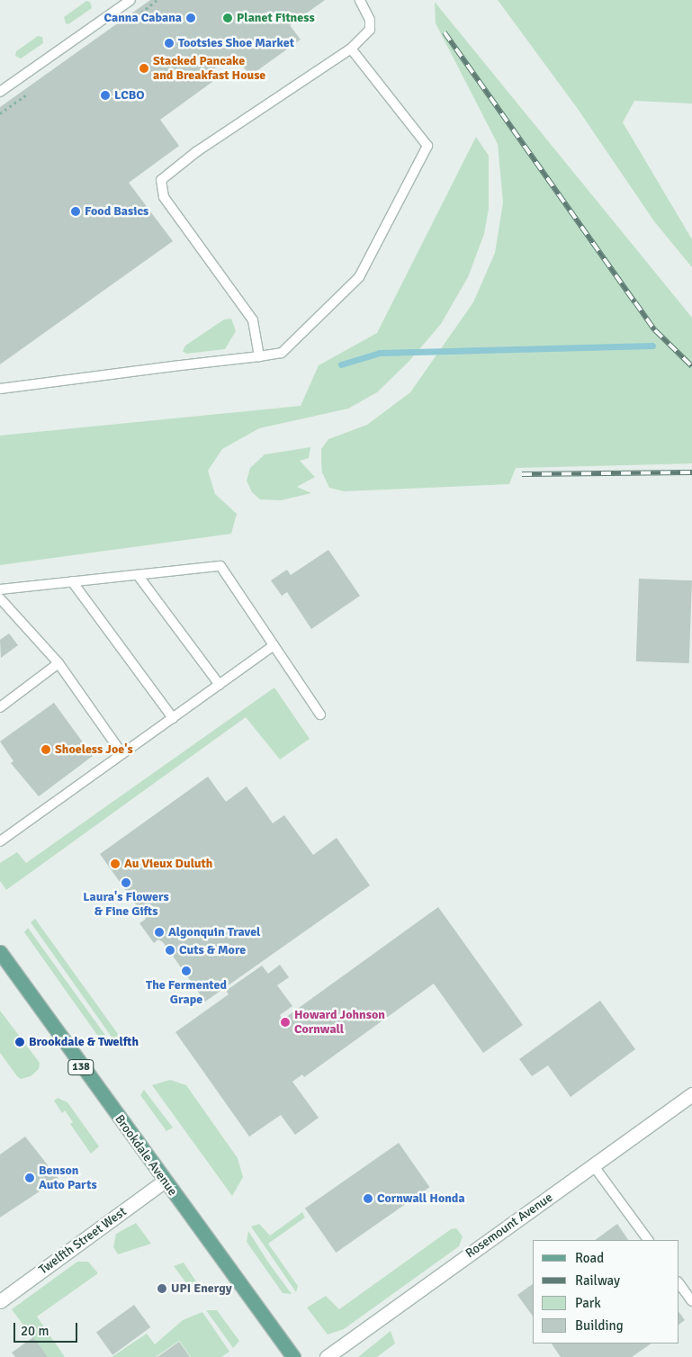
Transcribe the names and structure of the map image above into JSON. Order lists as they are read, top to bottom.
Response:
{
  "streets": {
    "main road": ["138", "Brookdale Avenue"],
    "street": ["Rosemount Avenue", "Twelfth Street West"]
  },
  "crossings": [
    ["Brookdale Avenue", "Twelfth Street West"]
  ],
  "places": [
    "Canna Cabana",
    "Planet Fitness",
    "Tootsies Shoe Market",
    "Stacked Pancake and Breakfast House",
    "LCBO",
    "Food Basics",
    "Shoeless Joe's",
    "Au Vieux Duluth",
    "Laura's Flowers & Fine Gifts",
    "Algonquin Travel",
    "Cuts & More",
    "The Fermented Grape",
    "Howard Johnson Cornwall",
    "Brookdale & Twelfth",
    "Benson Auto Parts",
    "Cornwall Honda",
    "UPI Energy"
  ],
  "legend": [
    "Road",
    "Railway",
    "Park",
    "Building"
  ],
  "scale_bar": "20 m"
}
